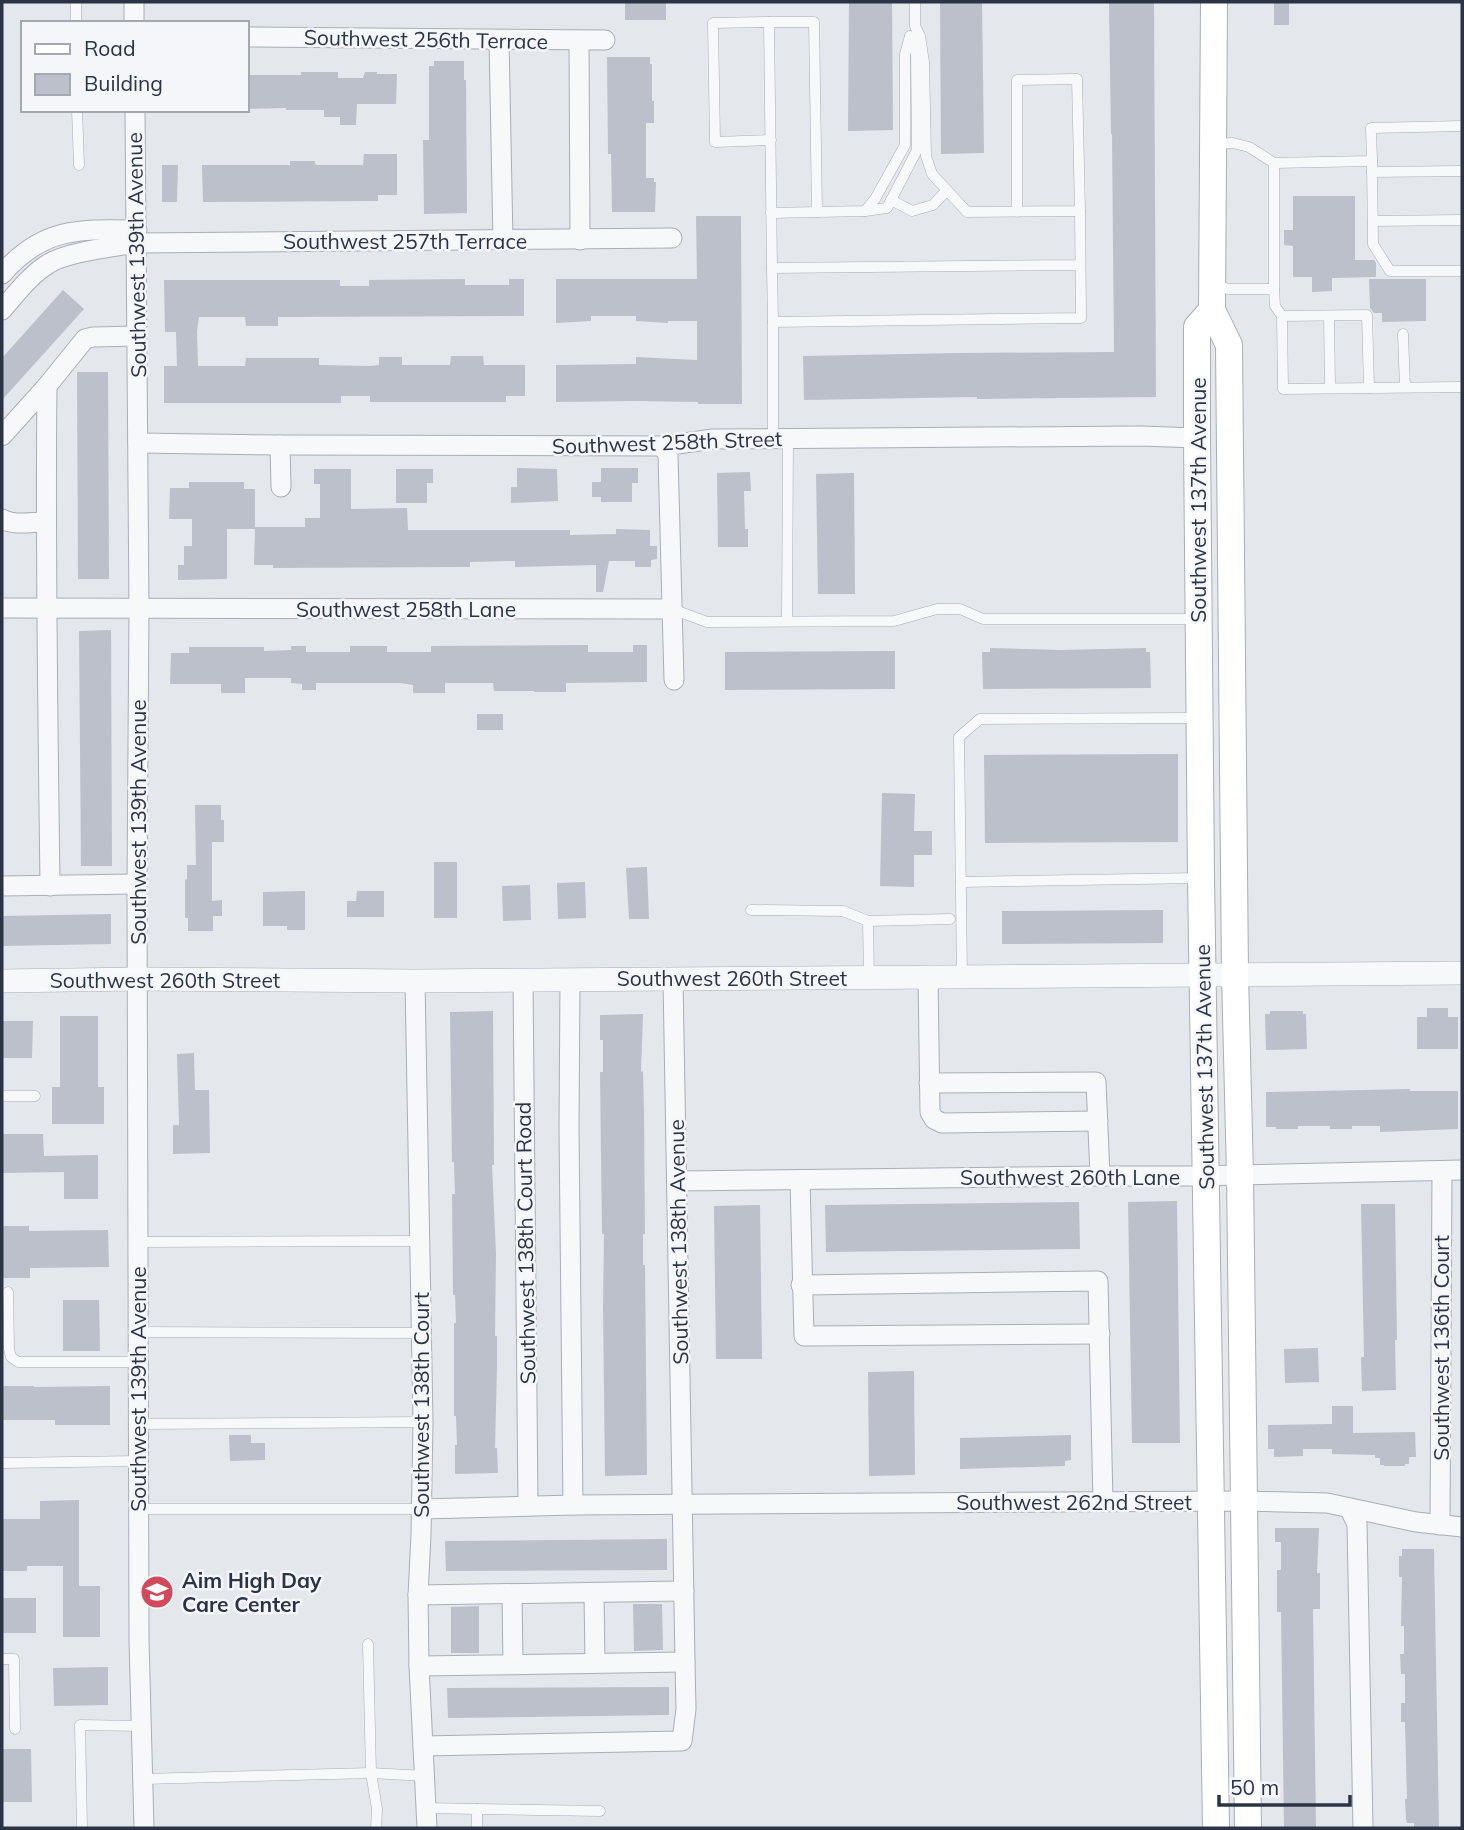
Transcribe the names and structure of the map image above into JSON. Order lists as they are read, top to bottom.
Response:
{
  "streets": {
    "main road": ["Southwest 137th Avenue"],
    "street": [
      "Southwest 256th Terrace",
      "Southwest 257th Terrace",
      "Southwest 139th Avenue",
      "Southwest 258th Street",
      "Southwest 258th Lane",
      "Southwest 260th Street",
      "Southwest 260th Lane",
      "Southwest 138th Avenue",
      "Southwest 138th Court Road",
      "Southwest 136th Court",
      "Southwest 138th Court",
      "Southwest 262nd Street"
    ]
  },
  "crossings": [
    ["Southwest 257th Terrace", "Southwest 139th Avenue"],
    ["Southwest 139th Avenue", "Southwest 258th Street"],
    ["Southwest 139th Avenue", "Southwest 258th Lane"],
    ["Southwest 139th Avenue", "Southwest 260th Street"],
    ["Southwest 258th Street", "Southwest 137th Avenue"],
    ["Southwest 137th Avenue", "Southwest 260th Street"],
    ["Southwest 137th Avenue", "Southwest 260th Lane"],
    ["Southwest 137th Avenue", "Southwest 262nd Street"],
    ["Southwest 260th Street", "Southwest 138th Avenue"],
    ["Southwest 260th Street", "Southwest 138th Court Road"],
    ["Southwest 260th Street", "Southwest 138th Court"],
    ["Southwest 260th Lane", "Southwest 138th Avenue"],
    ["Southwest 260th Lane", "Southwest 136th Court"],
    ["Southwest 138th Avenue", "Southwest 138th Court"],
    ["Southwest 138th Avenue", "Southwest 262nd Street"],
    ["Southwest 138th Court Road", "Southwest 262nd Street"],
    ["Southwest 136th Court", "Southwest 262nd Street"],
    ["Southwest 138th Court", "Southwest 262nd Street"]
  ],
  "places": {
    "school or university": ["Aim High Day Care Center"]
  },
  "legend": ["Road", "Building"],
  "scale_bar": "50 m"
}
